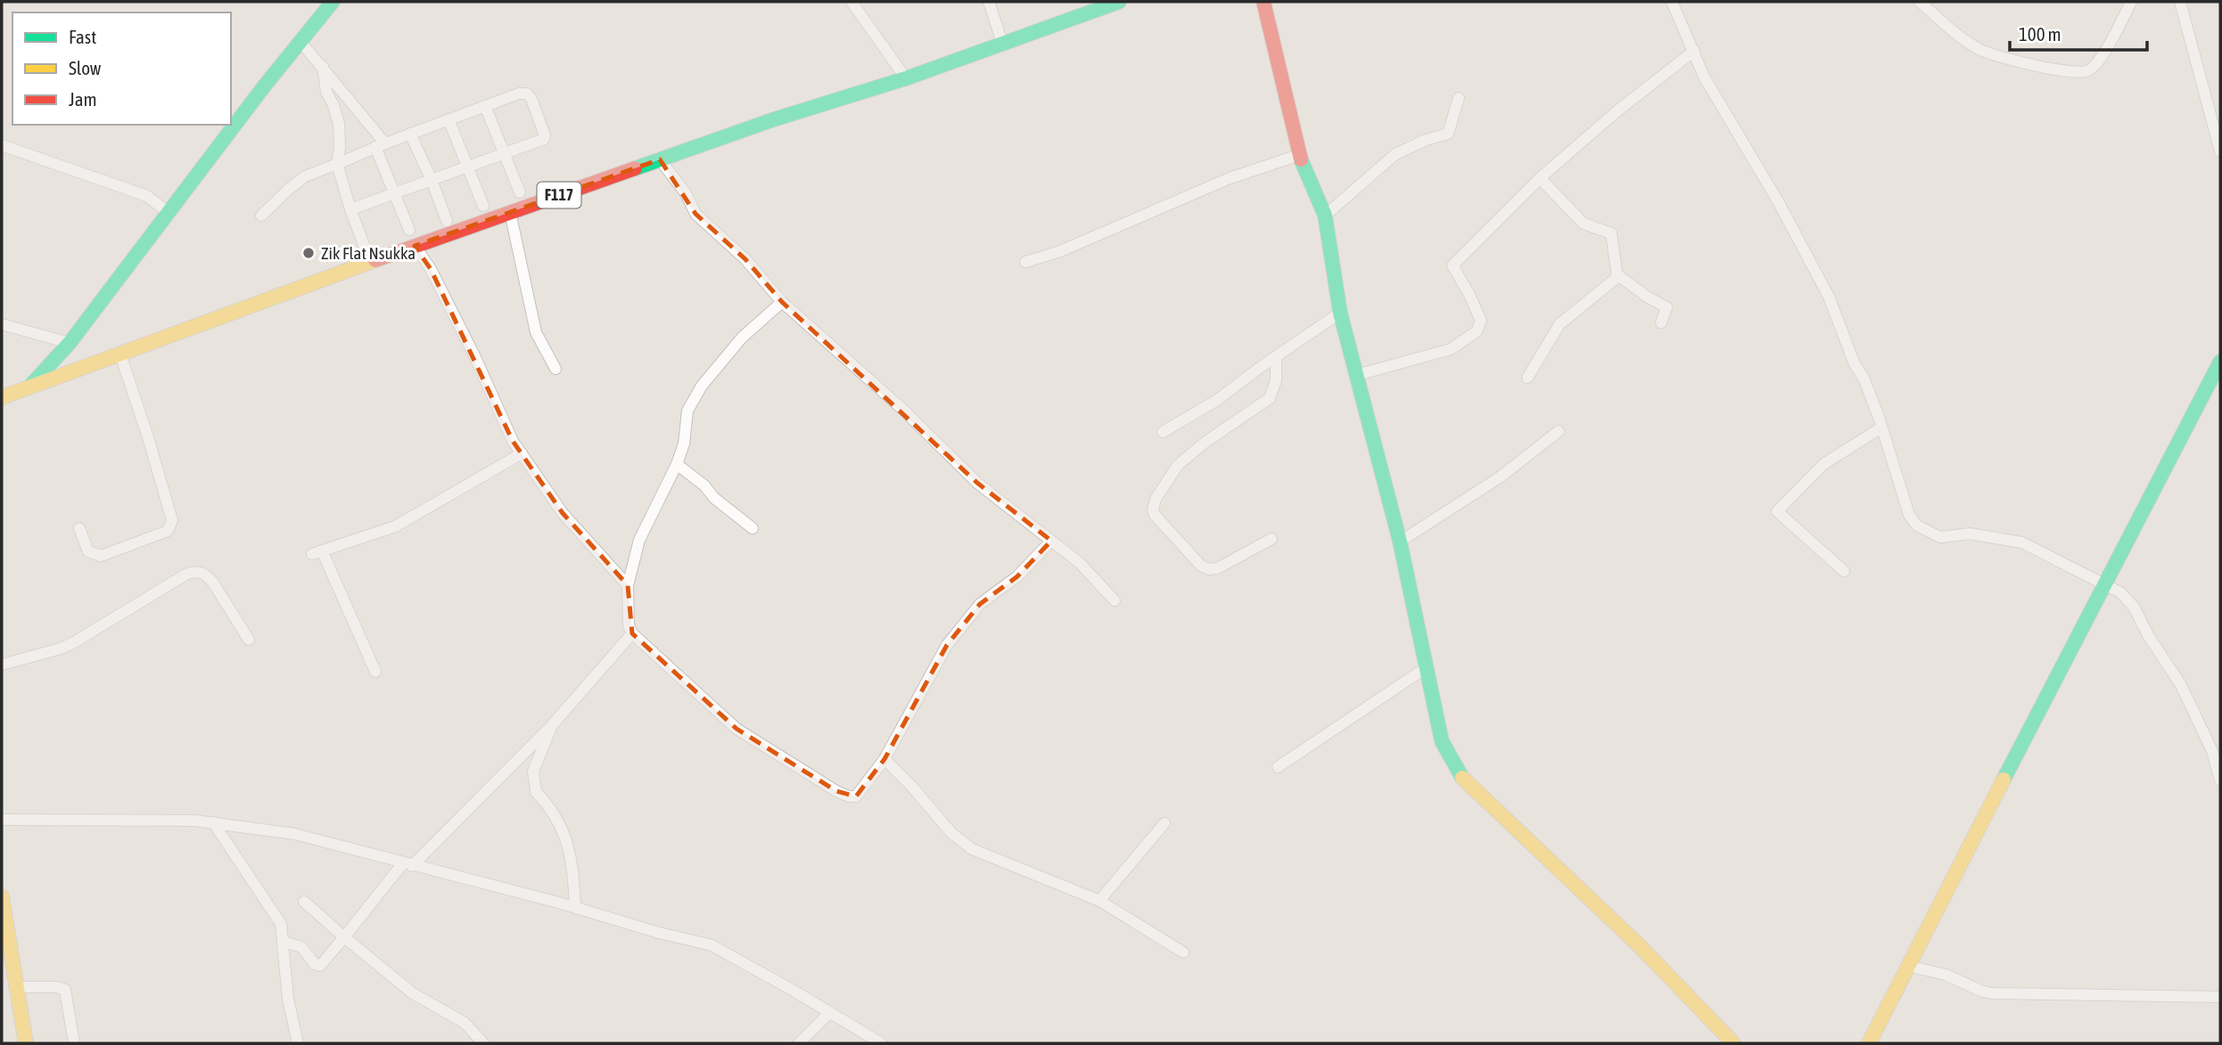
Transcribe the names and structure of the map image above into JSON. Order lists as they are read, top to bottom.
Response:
{
  "streets": {
    "main road": ["F117"]
  },
  "places": ["Zik Flat Nsukka"],
  "legend": ["Fast", "Slow", "Jam"],
  "scale_bar": "100 m"
}
